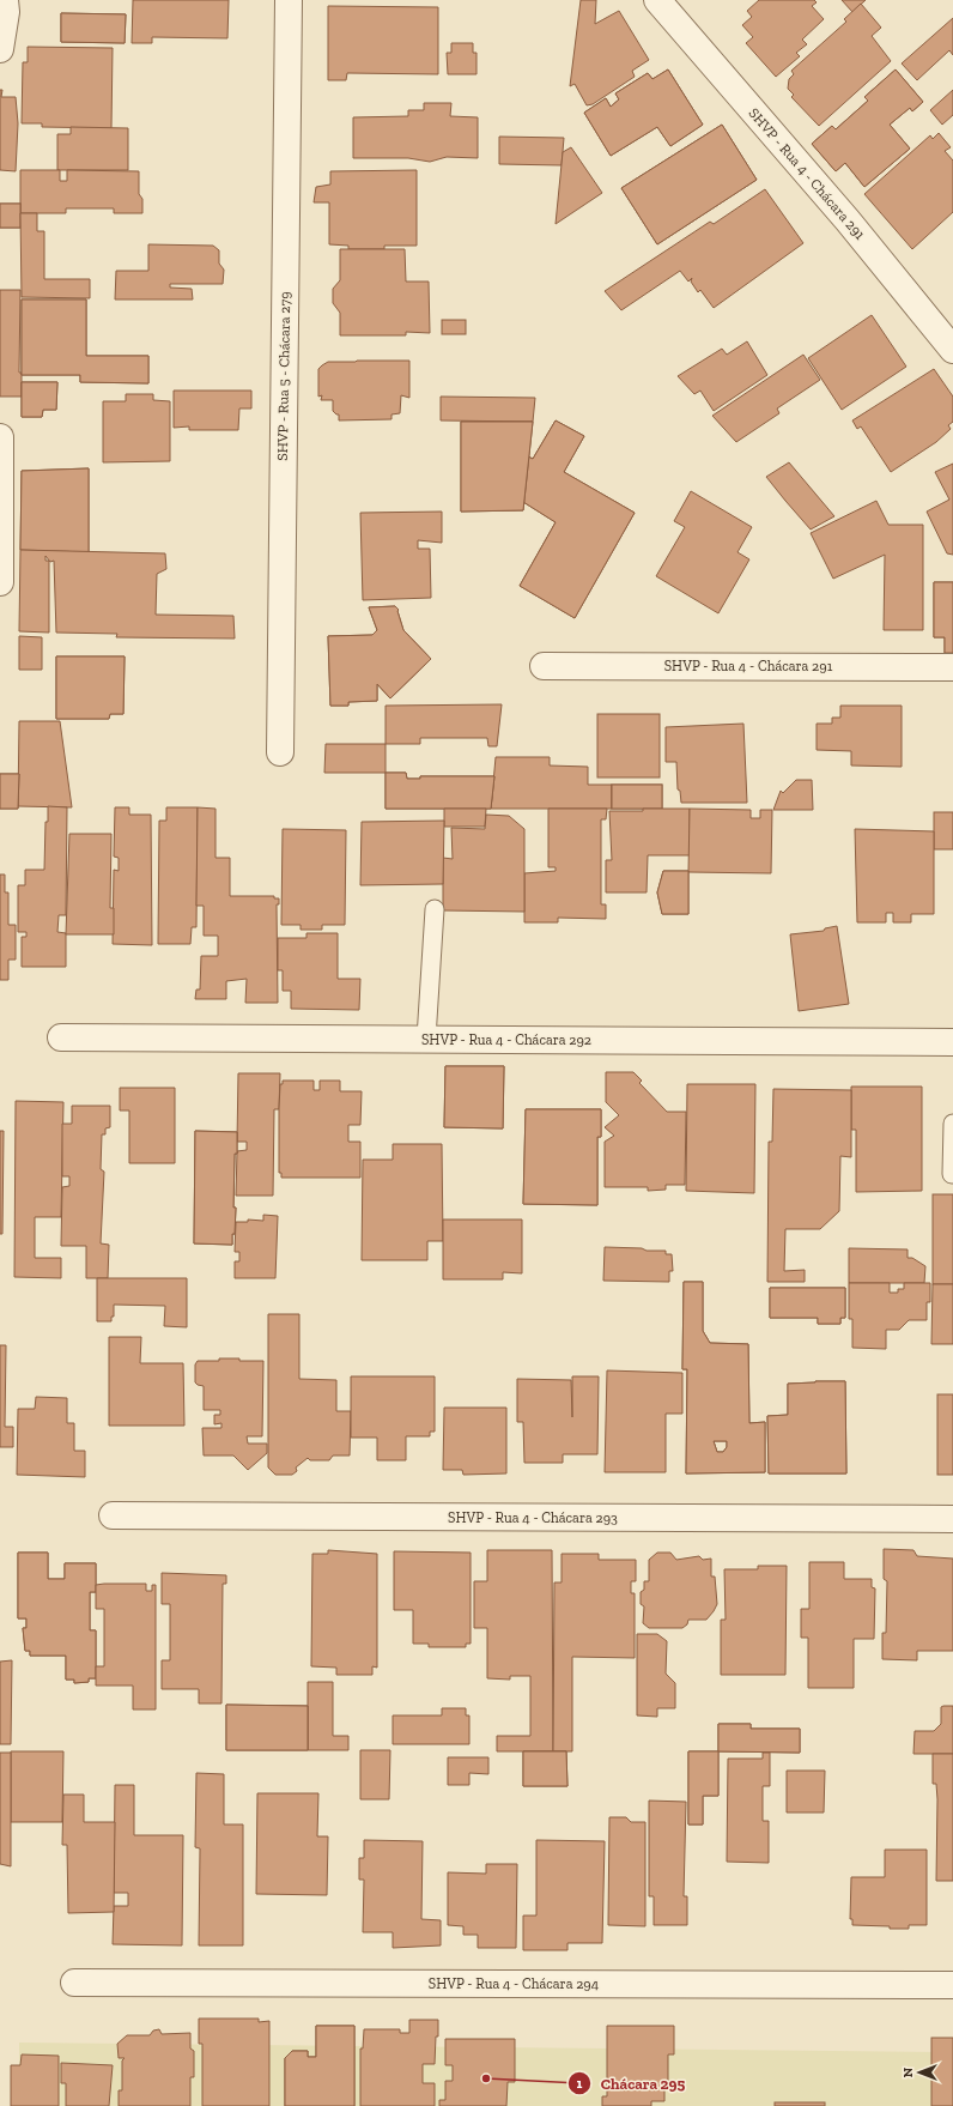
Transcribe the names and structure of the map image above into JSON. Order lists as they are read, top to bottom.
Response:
{
  "streets": {
    "street": [
      "SHVP - Rua 4 - Chácara 291",
      "SHVP - Rua 5 - Chácara 279",
      "SHVP - Rua 4 - Chácara 292",
      "SHVP - Rua 4 - Chácara 293",
      "SHVP - Rua 4 - Chácara 294"
    ]
  },
  "places": ["Chácara 295"],
  "north": "left"
}
